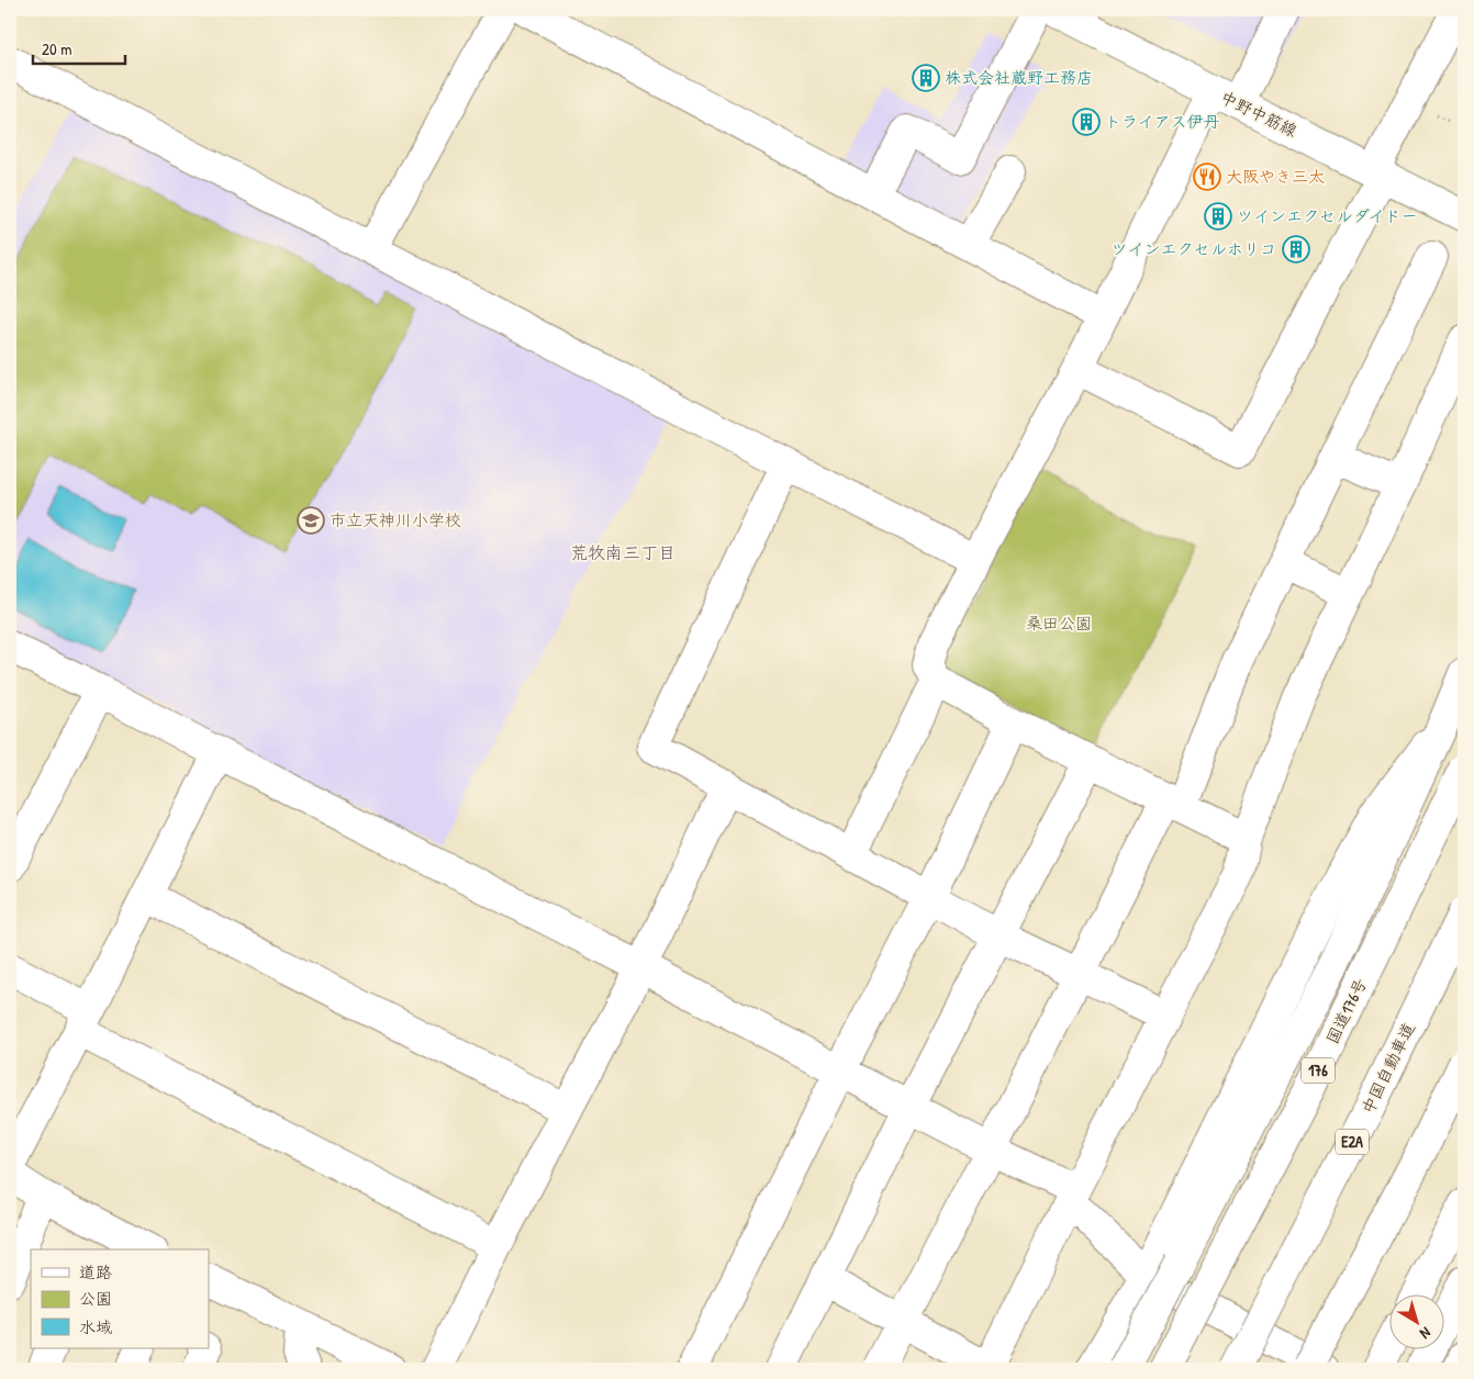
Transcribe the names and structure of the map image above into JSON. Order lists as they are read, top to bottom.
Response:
{
  "streets": {
    "main road": [
      "中野中筋線",
      "国道176号",
      "中国自動車道",
      "176",
      "E2A"
    ]
  },
  "districts": ["荒牧南三丁目"],
  "parks": ["桑田公園"],
  "places": {
    "building": [
      "株式会社蔵野工務店",
      "トライアス伊丹",
      "ツインエクセルダイドー",
      "ツインエクセルホリコ"
    ],
    "restaurant": ["大阪やき三太"],
    "school or university": ["市立天神川小学校"]
  },
  "legend": ["道路", "公園", "水域"],
  "scale_bar": "20 m",
  "north": "bottom right"
}
